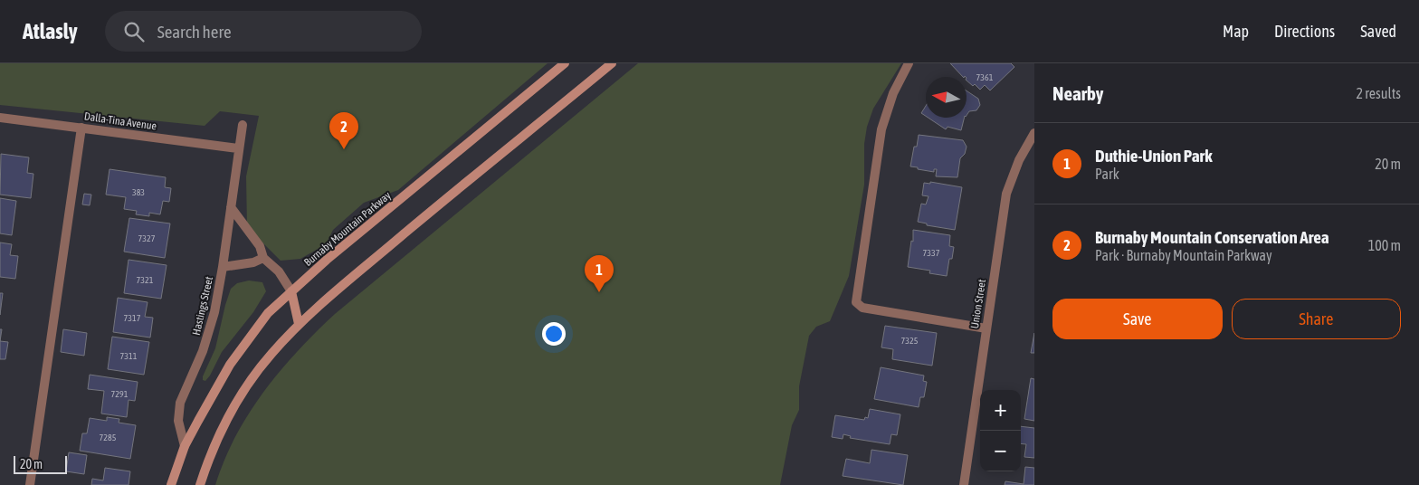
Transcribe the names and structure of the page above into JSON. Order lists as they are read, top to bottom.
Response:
{
  "streets": {
    "main road": ["Burnaby Mountain Parkway"],
    "street": ["Dalla-Tina Avenue", "Union Street", "Hastings Street"]
  },
  "crossings": [
    ["Dalla-Tina Avenue", "Hastings Street"],
    ["Burnaby Mountain Parkway", "Hastings Street"]
  ],
  "house_numbers": [
    "7361",
    "383",
    "7327",
    "7337",
    "7321",
    "7317",
    "7325",
    "7311",
    "7291",
    "7285"
  ],
  "scale_bar": "20 m",
  "north": "left",
  "page": {
    "header": "Atlasly",
    "search": "Search here",
    "nav": ["Map", "Directions", "Saved"],
    "heading": ["Nearby", "2 results"],
    "pins": ["2", "1"],
    "list": [
      {
        "mark": "1",
        "name": "Duthie-Union Park",
        "note": "Park",
        "value": "20 m"
      },
      {
        "mark": "2",
        "name": "Burnaby Mountain Conservation Area",
        "note": "Park · Burnaby Mountain Parkway",
        "value": "100 m"
      }
    ],
    "buttons": ["Save", "Share"],
    "map_buttons": ["+", "−"],
    "scale": "20 m"
  }
}
